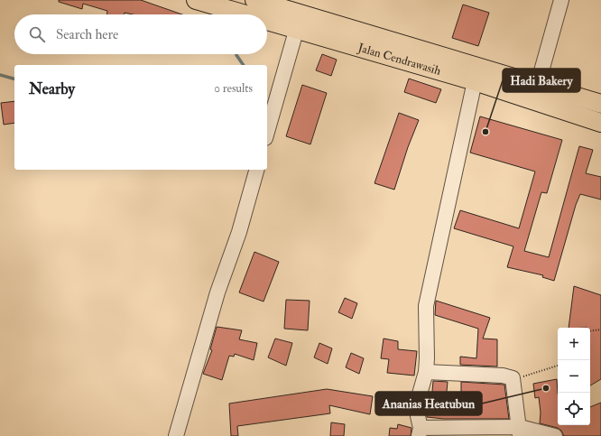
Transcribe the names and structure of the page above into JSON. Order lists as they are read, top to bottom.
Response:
{
  "streets": {
    "main road": ["Jalan Cendrawasih"]
  },
  "places": ["Hadi Bakery", "Ananias Heatubun"],
  "page": {
    "search": "Search here",
    "heading": ["Nearby", "0 results"],
    "map_buttons": ["+", "−"]
  }
}
